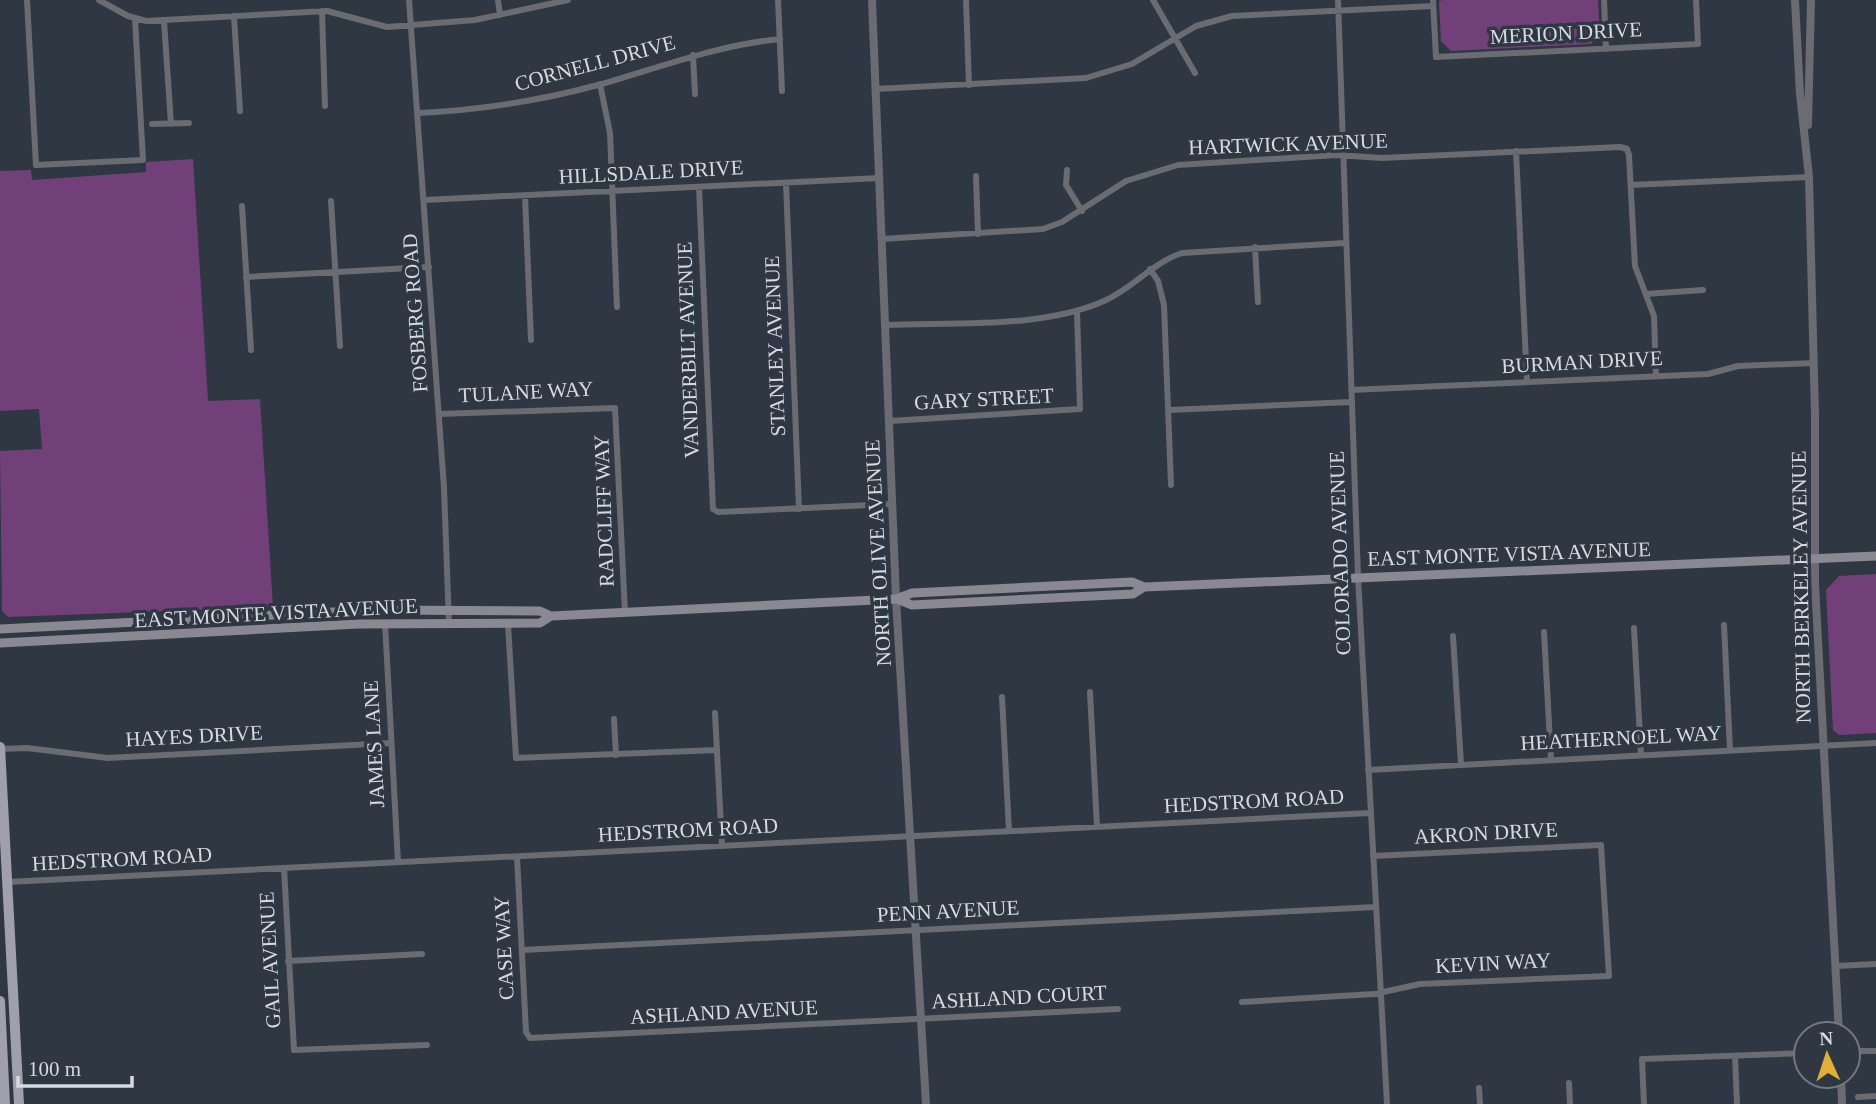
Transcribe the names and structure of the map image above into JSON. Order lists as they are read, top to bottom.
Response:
{
  "streets": {
    "main road": ["EAST MONTE VISTA AVENUE"],
    "street": [
      "MERION DRIVE",
      "CORNELL DRIVE",
      "HARTWICK AVENUE",
      "HILLSDALE DRIVE",
      "FOSBERG ROAD",
      "STANLEY AVENUE",
      "VANDERBILT AVENUE",
      "BURMAN DRIVE",
      "TULANE WAY",
      "GARY STREET",
      "RADCLIFF WAY",
      "NORTH OLIVE AVENUE",
      "COLORADO AVENUE",
      "NORTH BERKELEY AVENUE",
      "HAYES DRIVE",
      "HEATHERNOEL WAY",
      "JAMES LANE",
      "HEDSTROM ROAD",
      "AKRON DRIVE",
      "PENN AVENUE",
      "CASE WAY",
      "GAIL AVENUE",
      "KEVIN WAY",
      "ASHLAND COURT",
      "ASHLAND AVENUE"
    ]
  },
  "crossings": [
    ["CORNELL DRIVE", "FOSBERG ROAD"],
    ["HARTWICK AVENUE", "NORTH OLIVE AVENUE"],
    ["HARTWICK AVENUE", "COLORADO AVENUE"],
    ["HILLSDALE DRIVE", "FOSBERG ROAD"],
    ["HILLSDALE DRIVE", "STANLEY AVENUE"],
    ["HILLSDALE DRIVE", "VANDERBILT AVENUE"],
    ["HILLSDALE DRIVE", "NORTH OLIVE AVENUE"],
    ["FOSBERG ROAD", "TULANE WAY"],
    ["FOSBERG ROAD", "EAST MONTE VISTA AVENUE"],
    ["STANLEY AVENUE", "VANDERBILT AVENUE"],
    ["BURMAN DRIVE", "COLORADO AVENUE"],
    ["BURMAN DRIVE", "NORTH BERKELEY AVENUE"],
    ["TULANE WAY", "RADCLIFF WAY"],
    ["GARY STREET", "NORTH OLIVE AVENUE"],
    ["RADCLIFF WAY", "EAST MONTE VISTA AVENUE"],
    ["NORTH OLIVE AVENUE", "EAST MONTE VISTA AVENUE"],
    ["NORTH OLIVE AVENUE", "HEDSTROM ROAD"],
    ["NORTH OLIVE AVENUE", "PENN AVENUE"],
    ["NORTH OLIVE AVENUE", "ASHLAND COURT"],
    ["NORTH OLIVE AVENUE", "ASHLAND AVENUE"],
    ["COLORADO AVENUE", "EAST MONTE VISTA AVENUE"],
    ["COLORADO AVENUE", "HEATHERNOEL WAY"],
    ["COLORADO AVENUE", "HEDSTROM ROAD"],
    ["COLORADO AVENUE", "AKRON DRIVE"],
    ["COLORADO AVENUE", "PENN AVENUE"],
    ["COLORADO AVENUE", "KEVIN WAY"],
    ["EAST MONTE VISTA AVENUE", "NORTH BERKELEY AVENUE"],
    ["EAST MONTE VISTA AVENUE", "JAMES LANE"],
    ["NORTH BERKELEY AVENUE", "HEATHERNOEL WAY"],
    ["HAYES DRIVE", "JAMES LANE"],
    ["JAMES LANE", "HEDSTROM ROAD"],
    ["HEDSTROM ROAD", "CASE WAY"],
    ["HEDSTROM ROAD", "GAIL AVENUE"],
    ["AKRON DRIVE", "KEVIN WAY"],
    ["PENN AVENUE", "CASE WAY"],
    ["CASE WAY", "ASHLAND AVENUE"],
    ["ASHLAND COURT", "ASHLAND AVENUE"]
  ],
  "scale_bar": "100 m",
  "north": "top"
}
